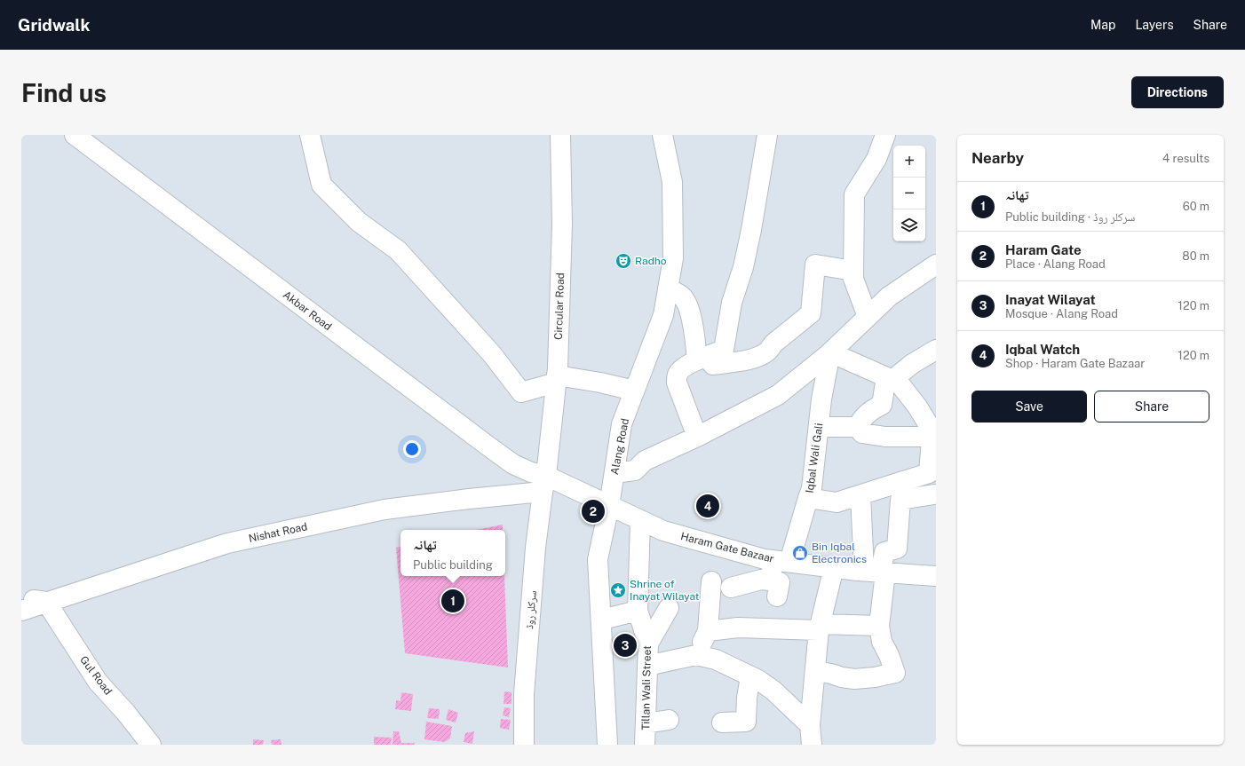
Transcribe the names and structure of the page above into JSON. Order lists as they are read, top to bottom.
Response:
{
  "streets": {
    "street": [
      "Circular Road",
      "Akbar Road",
      "Alang Road",
      "Iqbal Wali Gali",
      "Nishat Road",
      "Haram Gate Bazaar",
      "سرکلر روڈ",
      "Gul Road",
      "Tillan Wali Street"
    ]
  },
  "crossings": [
    ["Circular Road", "Akbar Road"],
    ["Circular Road", "Nishat Road"],
    ["Circular Road", "سرکلر روڈ"],
    ["Akbar Road", "Alang Road"],
    ["Akbar Road", "Nishat Road"],
    ["Akbar Road", "Haram Gate Bazaar"],
    ["Akbar Road", "سرکلر روڈ"],
    ["Alang Road", "Haram Gate Bazaar"],
    ["Iqbal Wali Gali", "Haram Gate Bazaar"],
    ["Nishat Road", "سرکلر روڈ"],
    ["Nishat Road", "Gul Road"],
    ["Haram Gate Bazaar", "Tillan Wali Street"]
  ],
  "places": {
    "theatre": ["Radho"],
    "shop": ["Bin Iqbal Electronics"],
    "place": ["Shrine of Inayat Wilayat"]
  },
  "page": {
    "header": "Gridwalk",
    "nav": ["Map", "Layers", "Share"],
    "buttons": [
      "Directions",
      ["Save", "Share"]
    ],
    "title": "Find us",
    "heading": ["Nearby", "4 results"],
    "map_buttons": ["+", "−"],
    "list": [
      {
        "mark": "1",
        "name": "تھانہ",
        "note": "Public building · سرکلر روڈ",
        "value": "60 m"
      },
      {
        "mark": "2",
        "name": "Haram Gate",
        "note": "Place · Alang Road",
        "value": "80 m"
      },
      {
        "mark": "3",
        "name": "Inayat Wilayat",
        "note": "Mosque · Alang Road",
        "value": "120 m"
      },
      {
        "mark": "4",
        "name": "Iqbal Watch",
        "note": "Shop · Haram Gate Bazaar",
        "value": "120 m"
      }
    ],
    "pins": [
      "4",
      "2",
      "1",
      "3"
    ],
    "popup": ["تھانہ", "Public building"]
  }
}
